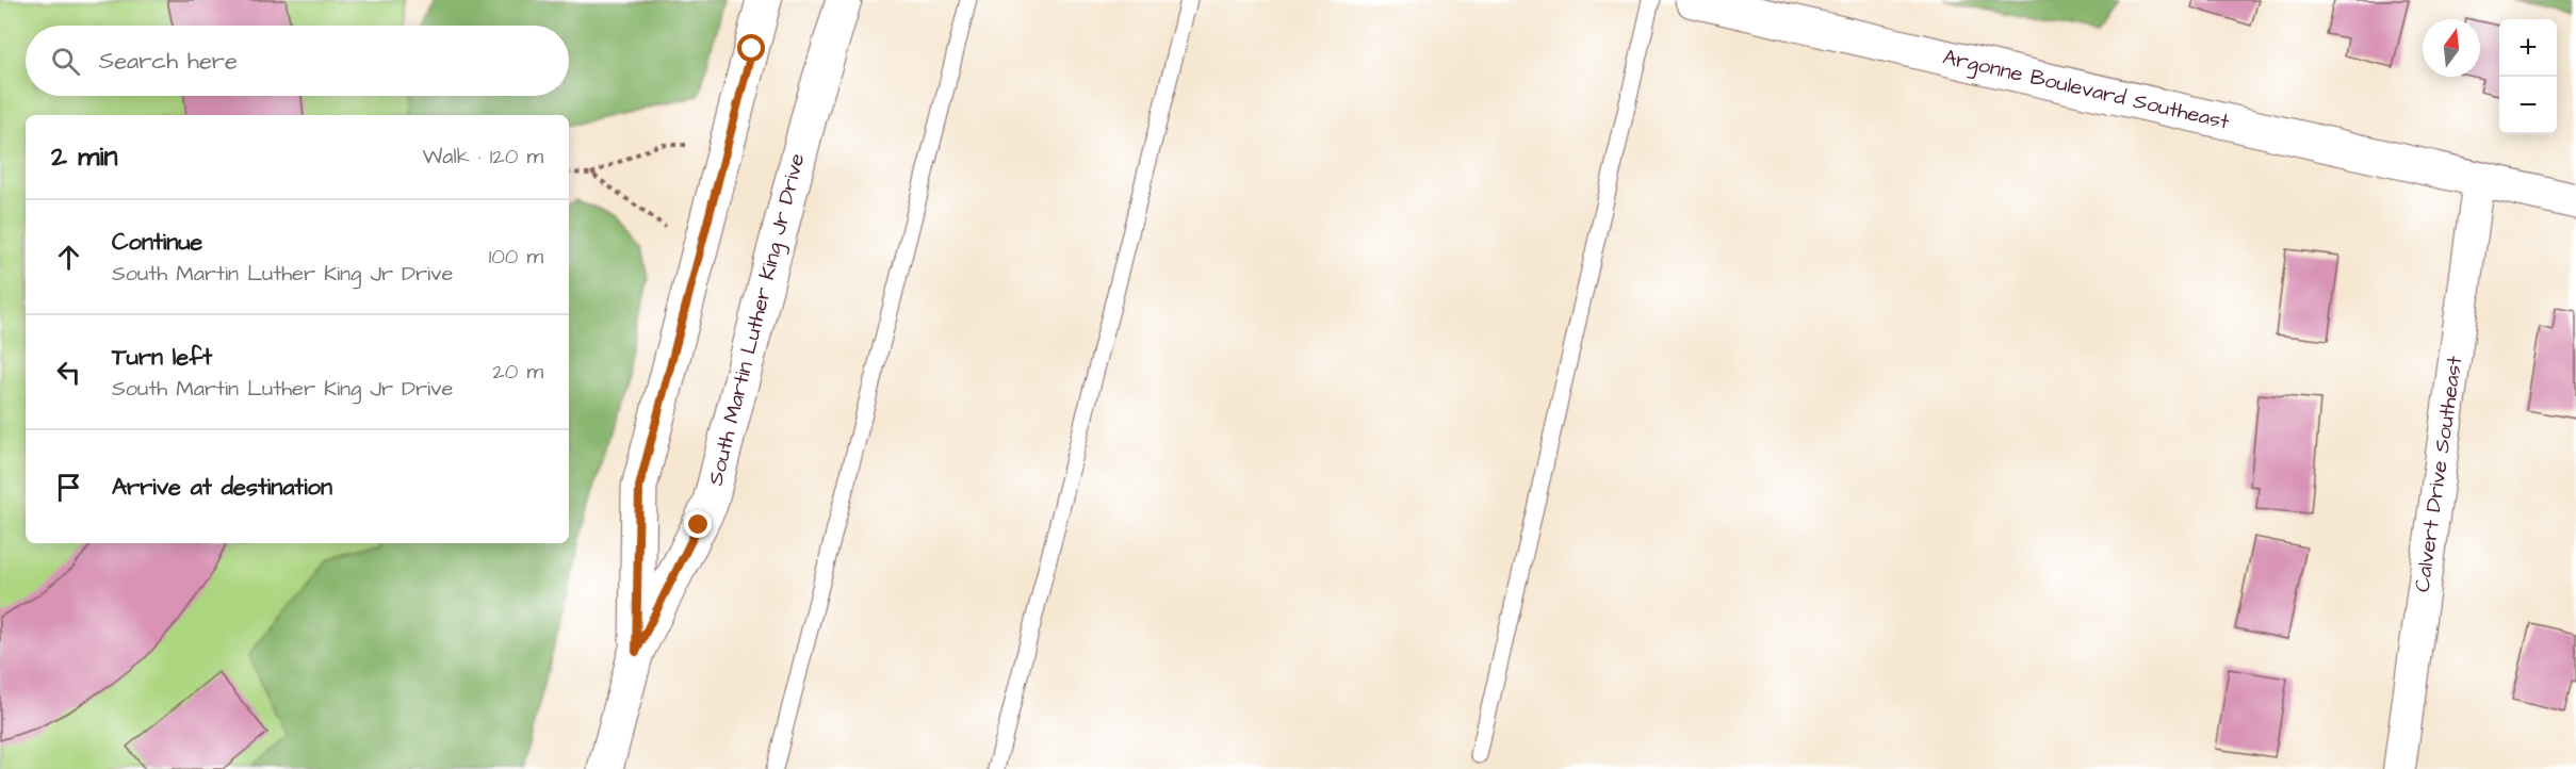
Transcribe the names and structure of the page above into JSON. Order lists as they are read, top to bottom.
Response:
{
  "streets": {
    "main road": ["Argonne Boulevard Southeast", "South Martin Luther King Jr Drive"],
    "street": ["Calvert Drive Southeast"]
  },
  "crossings": [
    ["Argonne Boulevard Southeast", "Calvert Drive Southeast"]
  ],
  "north": "top",
  "page": {
    "map_buttons": ["+", "−"],
    "search": "Search here",
    "heading": ["2 min", "Walk · 120 m"],
    "list": [
      ["Continue", "South Martin Luther King Jr Drive", "100 m"],
      ["Turn left", "South Martin Luther King Jr Drive", "20 m"],
      "Arrive at destination"
    ]
  }
}
